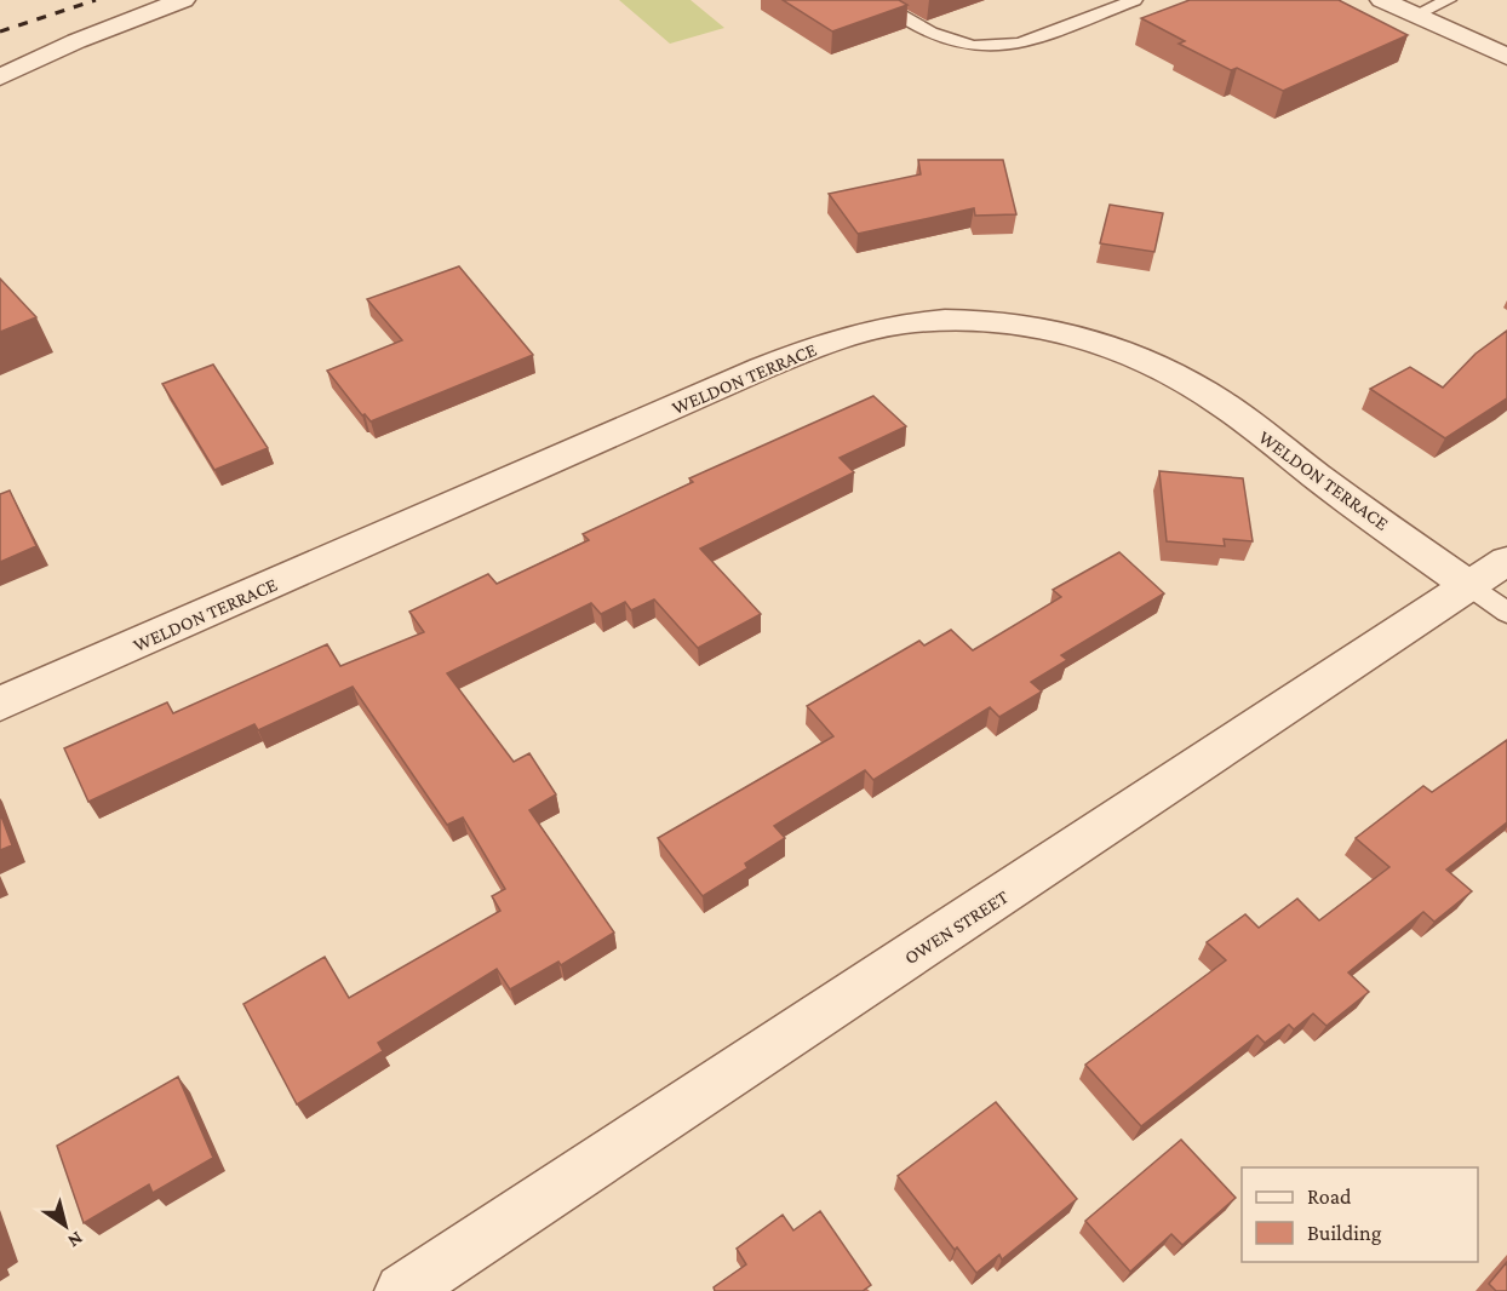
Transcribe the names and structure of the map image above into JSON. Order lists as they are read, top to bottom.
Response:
{
  "streets": {
    "street": ["WELDON TERRACE", "OWEN STREET"]
  },
  "crossings": [
    ["WELDON TERRACE", "OWEN STREET"]
  ],
  "legend": ["Road", "Building"],
  "north": "bottom right"
}
